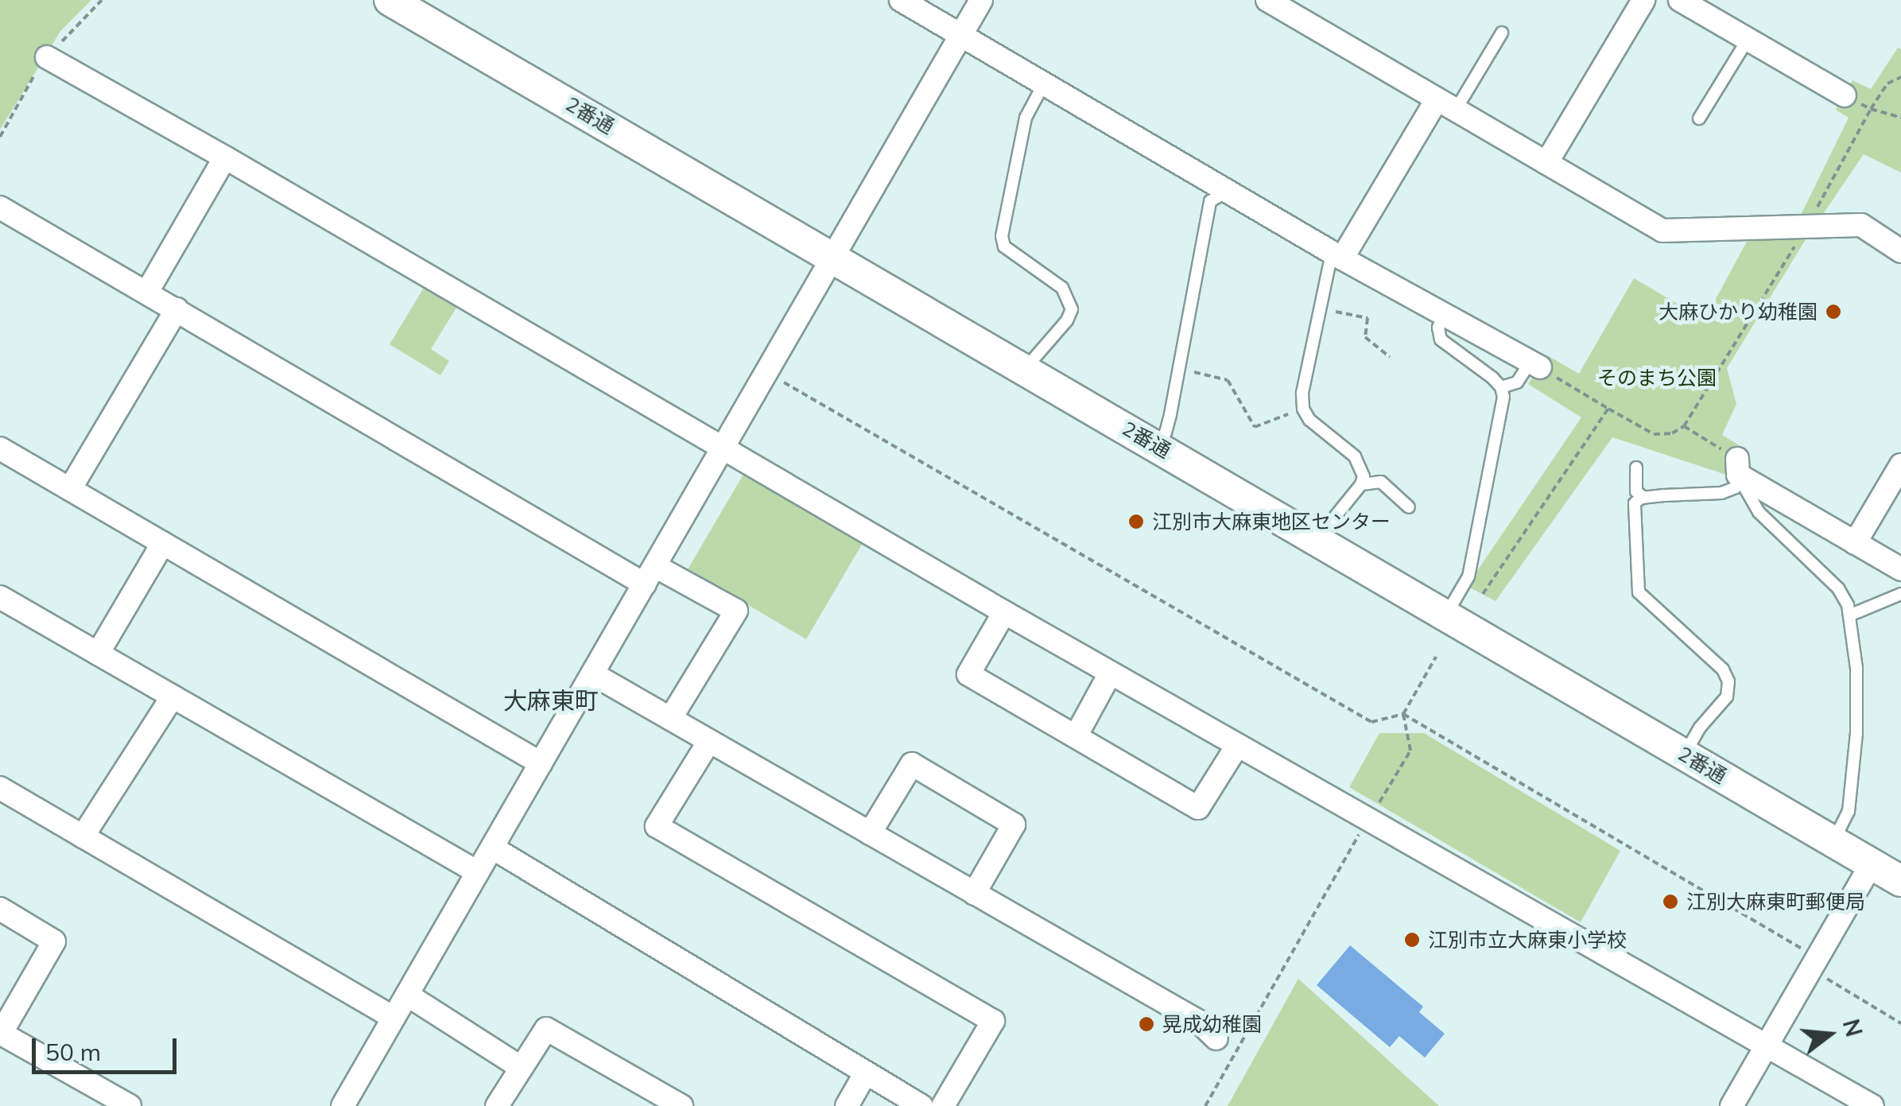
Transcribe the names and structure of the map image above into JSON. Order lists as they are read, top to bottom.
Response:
{
  "streets": {
    "main road": ["2番通"]
  },
  "districts": ["大麻東町"],
  "parks": ["そのまち公園"],
  "places": [
    "大麻ひかり幼稚園",
    "江別市大麻東地区センター",
    "江別大麻東町郵便局",
    "江別市立大麻東小学校",
    "晃成幼稚園"
  ],
  "scale_bar": "50 m",
  "north": "right"
}
